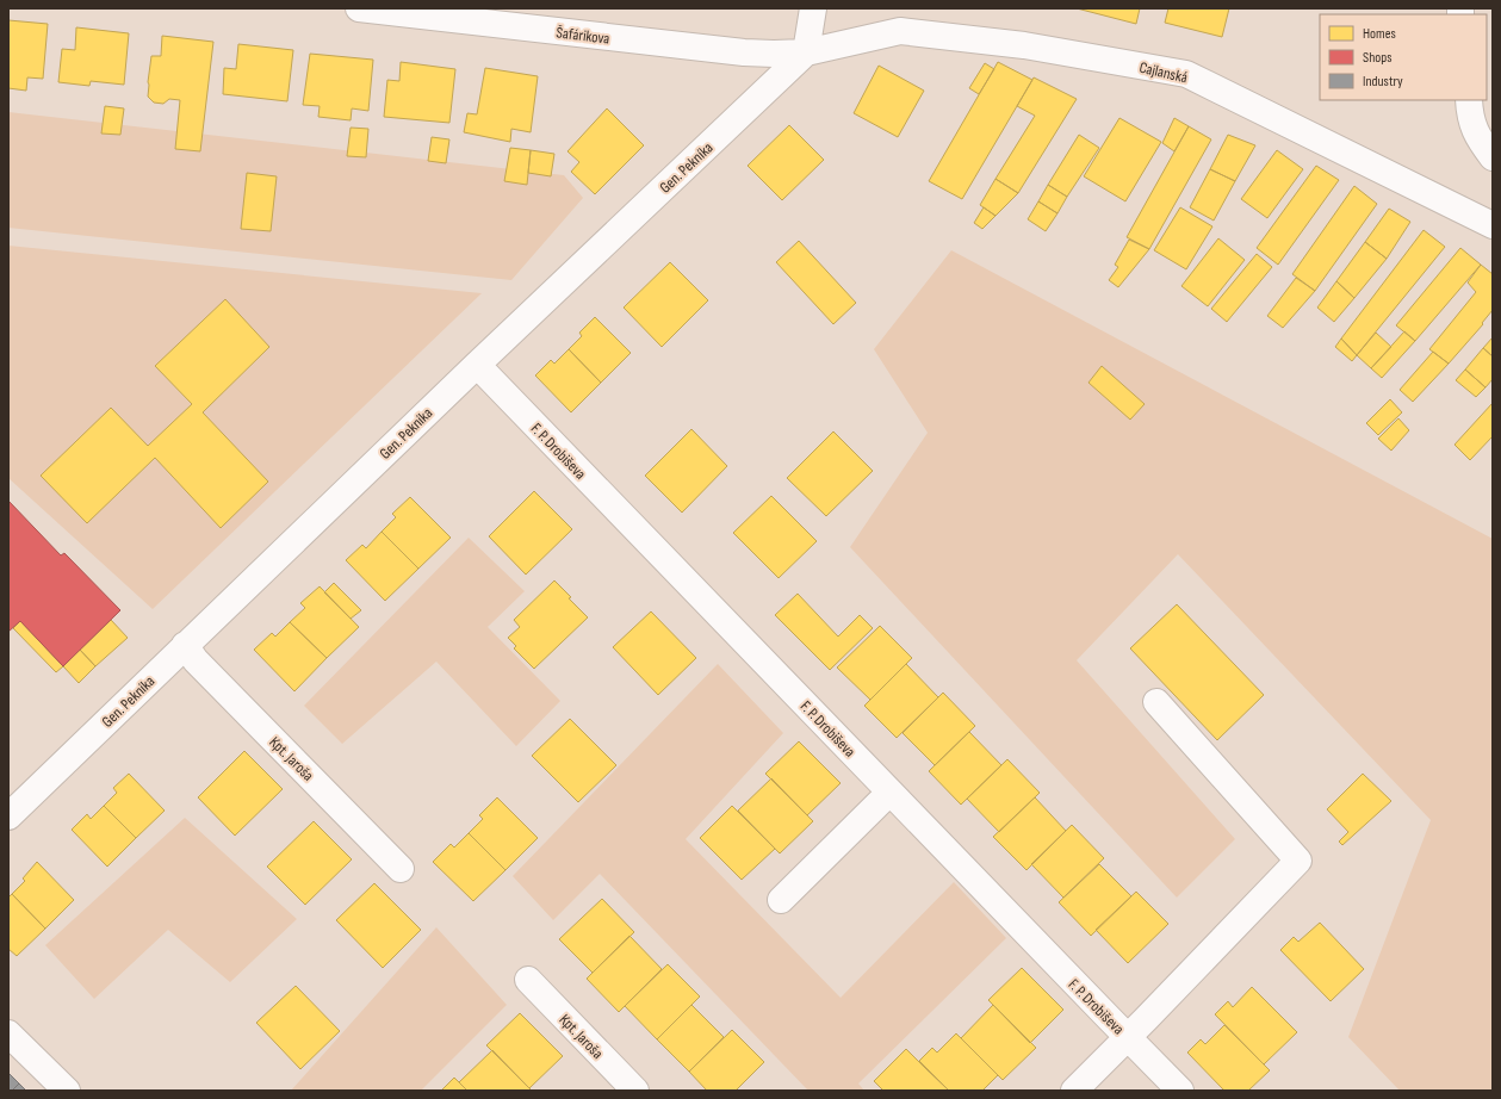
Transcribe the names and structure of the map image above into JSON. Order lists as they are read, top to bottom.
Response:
{
  "streets": {
    "street": [
      "Šafárikova",
      "Cajlanská",
      "Gen. Pekníka",
      "F. P. Drobiševa",
      "Kpt. Jaroša"
    ]
  },
  "crossings": [
    ["Šafárikova", "Cajlanská"],
    ["Šafárikova", "Gen. Pekníka"],
    ["Cajlanská", "Gen. Pekníka"],
    ["Gen. Pekníka", "F. P. Drobiševa"],
    ["Gen. Pekníka", "Kpt. Jaroša"]
  ],
  "legend": ["Homes", "Shops", "Industry"]
}
